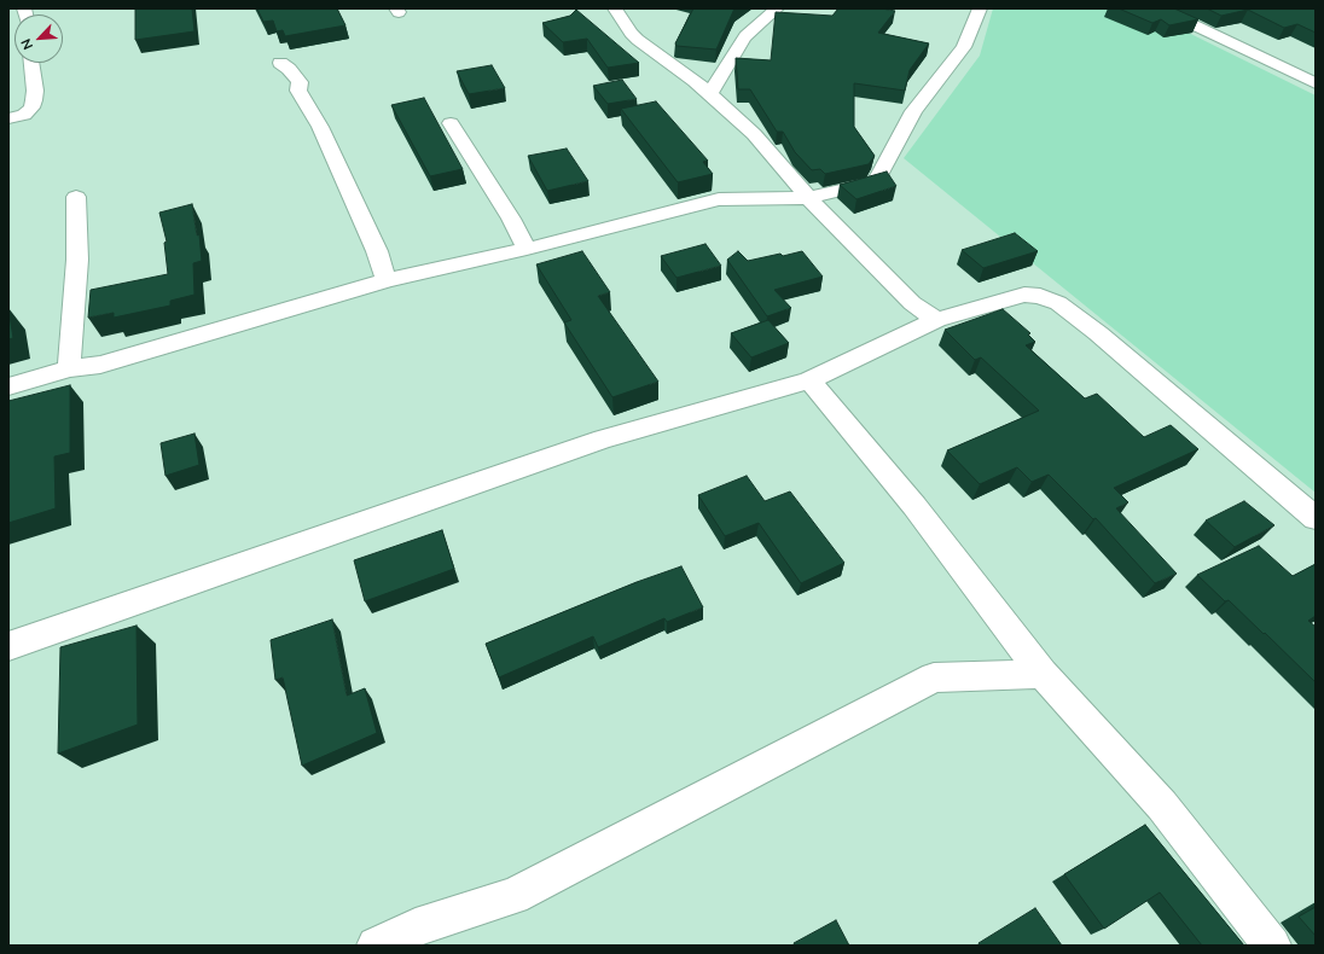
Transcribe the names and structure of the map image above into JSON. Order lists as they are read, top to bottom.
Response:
{
  "north": "bottom left"
}
